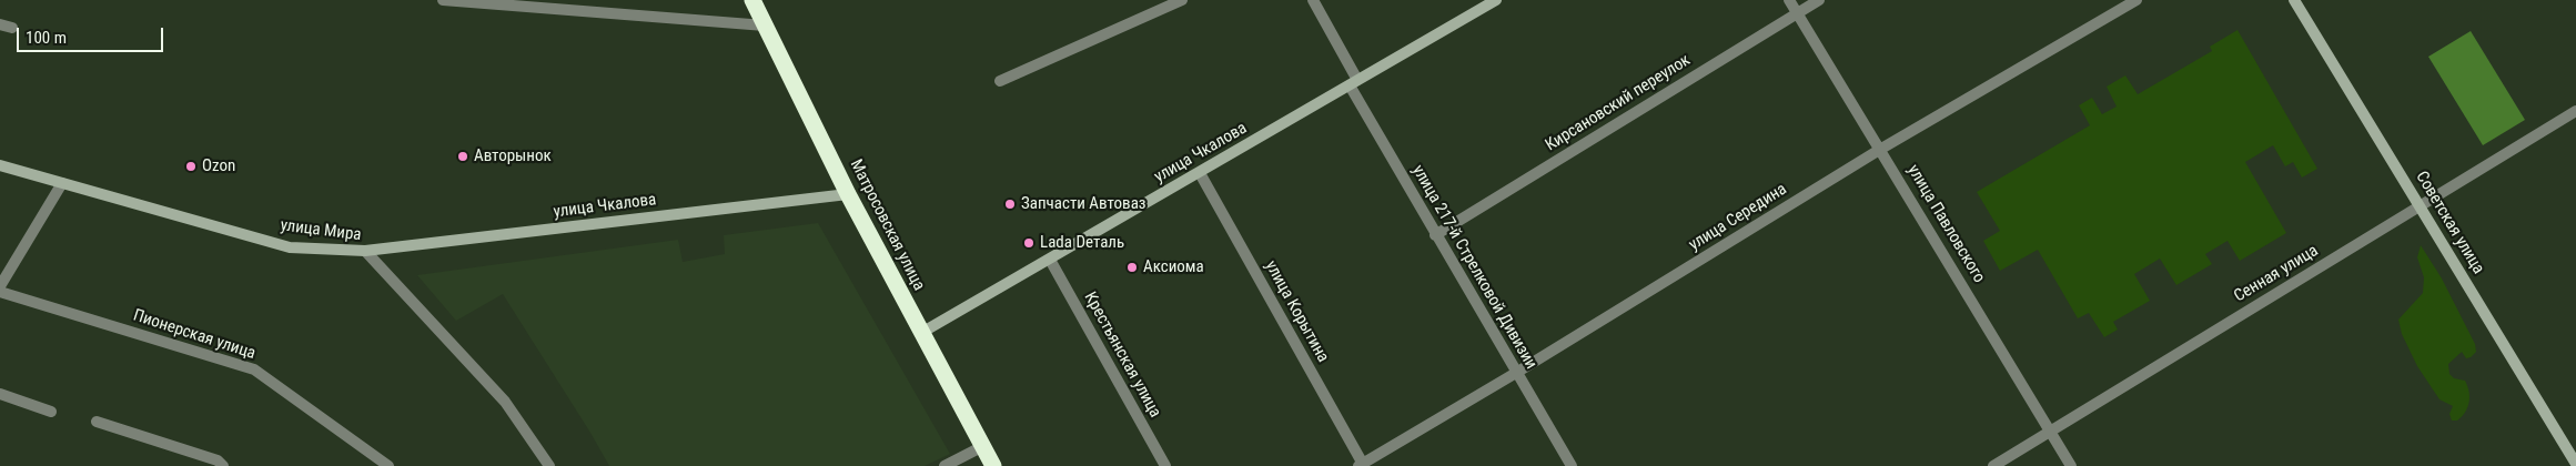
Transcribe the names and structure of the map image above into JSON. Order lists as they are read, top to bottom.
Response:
{
  "streets": {
    "highway": ["Матросовская улица"],
    "street": [
      "Кирсановский переулок",
      "улица Чкалова",
      "улица Середина",
      "Советская улица",
      "улица Павловского",
      "улица Мира",
      "улица 217-й Стрелковой Дивизии",
      "Сенная улица",
      "улица Корытина",
      "Пионерская улица",
      "Крестьянская улица"
    ]
  },
  "crossings": [
    ["Кирсановский переулок", "улица Павловского"],
    ["Кирсановский переулок", "улица 217-й Стрелковой Дивизии"],
    ["улица Чкалова", "Матросовская улица"],
    ["улица Чкалова", "улица Мира"],
    ["улица Чкалова", "улица 217-й Стрелковой Дивизии"],
    ["улица Чкалова", "улица Корытина"],
    ["улица Чкалова", "Крестьянская улица"],
    ["улица Середина", "улица Павловского"],
    ["улица Середина", "улица 217-й Стрелковой Дивизии"],
    ["улица Середина", "улица Корытина"],
    ["Советская улица", "Сенная улица"],
    ["улица Павловского", "Сенная улица"]
  ],
  "places": [
    "Авторынок",
    "Ozon",
    "Запчасти Автоваз",
    "Lada Dеталь",
    "Аксиома"
  ],
  "scale_bar": "100 m"
}
